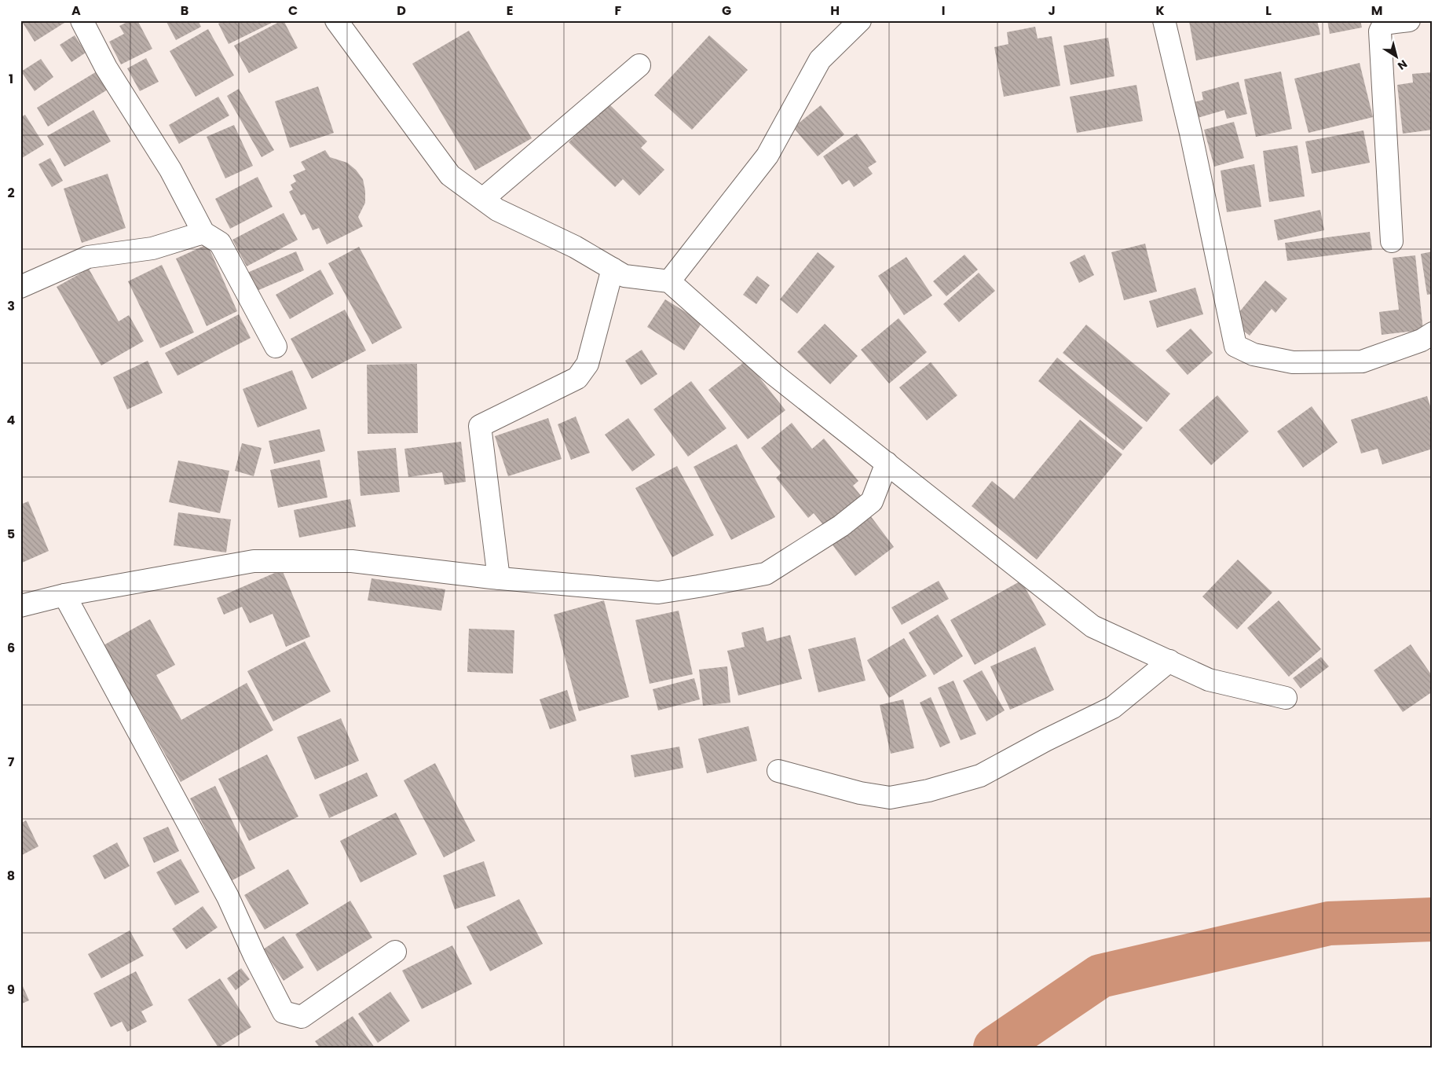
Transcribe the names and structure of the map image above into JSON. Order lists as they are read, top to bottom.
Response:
{
  "north": "bottom right",
  "grid": {
    "columns": [
      "A",
      "B",
      "C",
      "D",
      "E",
      "F",
      "G",
      "H",
      "I",
      "J",
      "K",
      "L",
      "M"
    ],
    "rows": [
      "1",
      "2",
      "3",
      "4",
      "5",
      "6",
      "7",
      "8",
      "9"
    ]
  }
}
